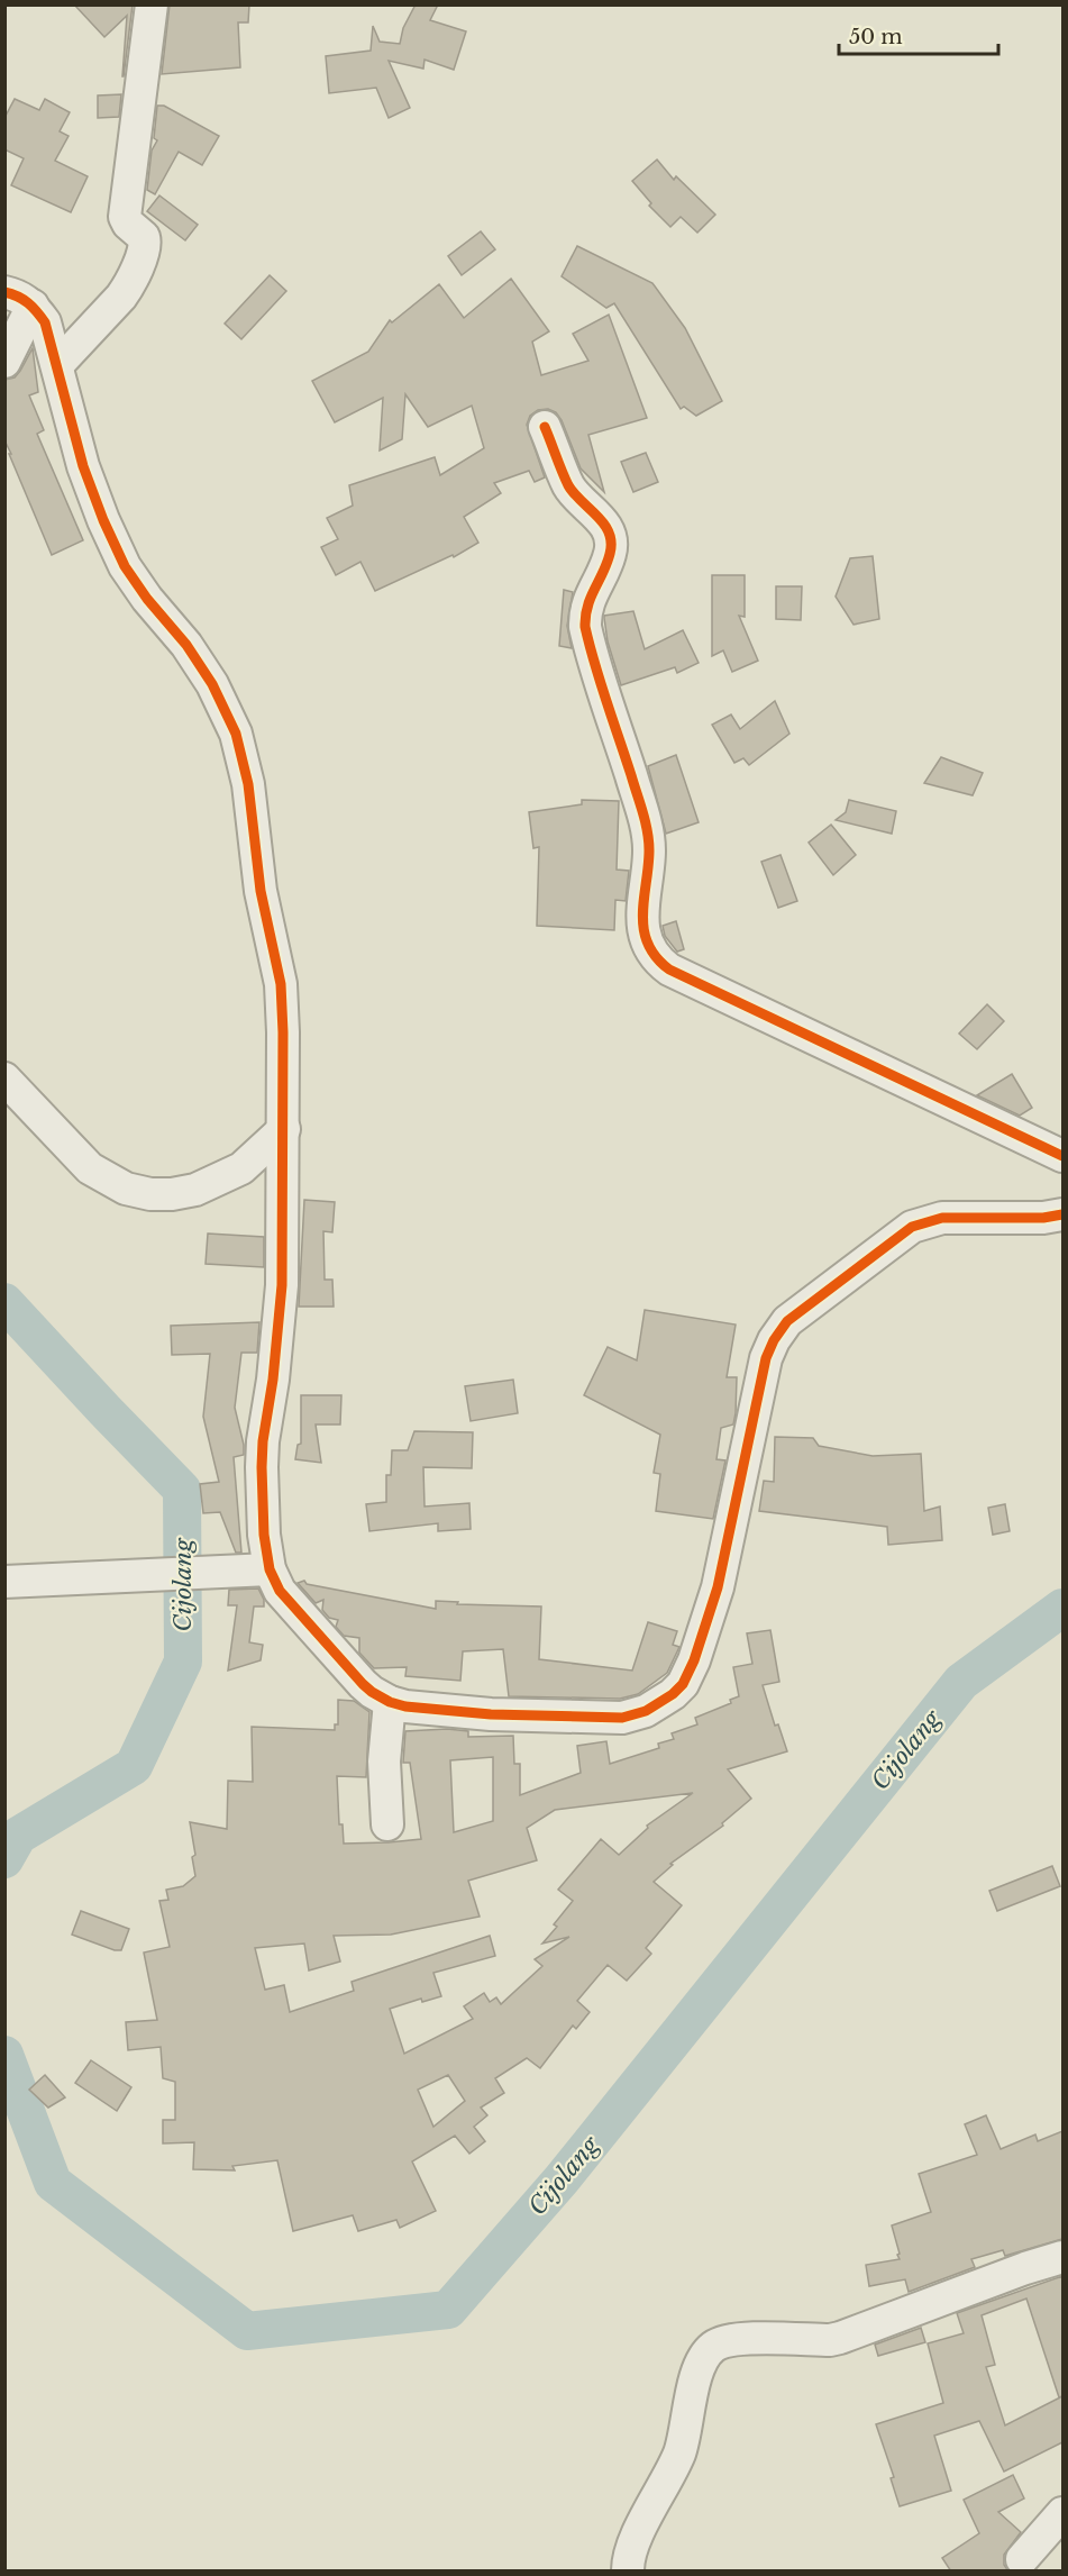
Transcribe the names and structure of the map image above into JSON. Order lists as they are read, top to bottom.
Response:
{
  "water": ["Cijolang"],
  "scale_bar": "50 m"
}
